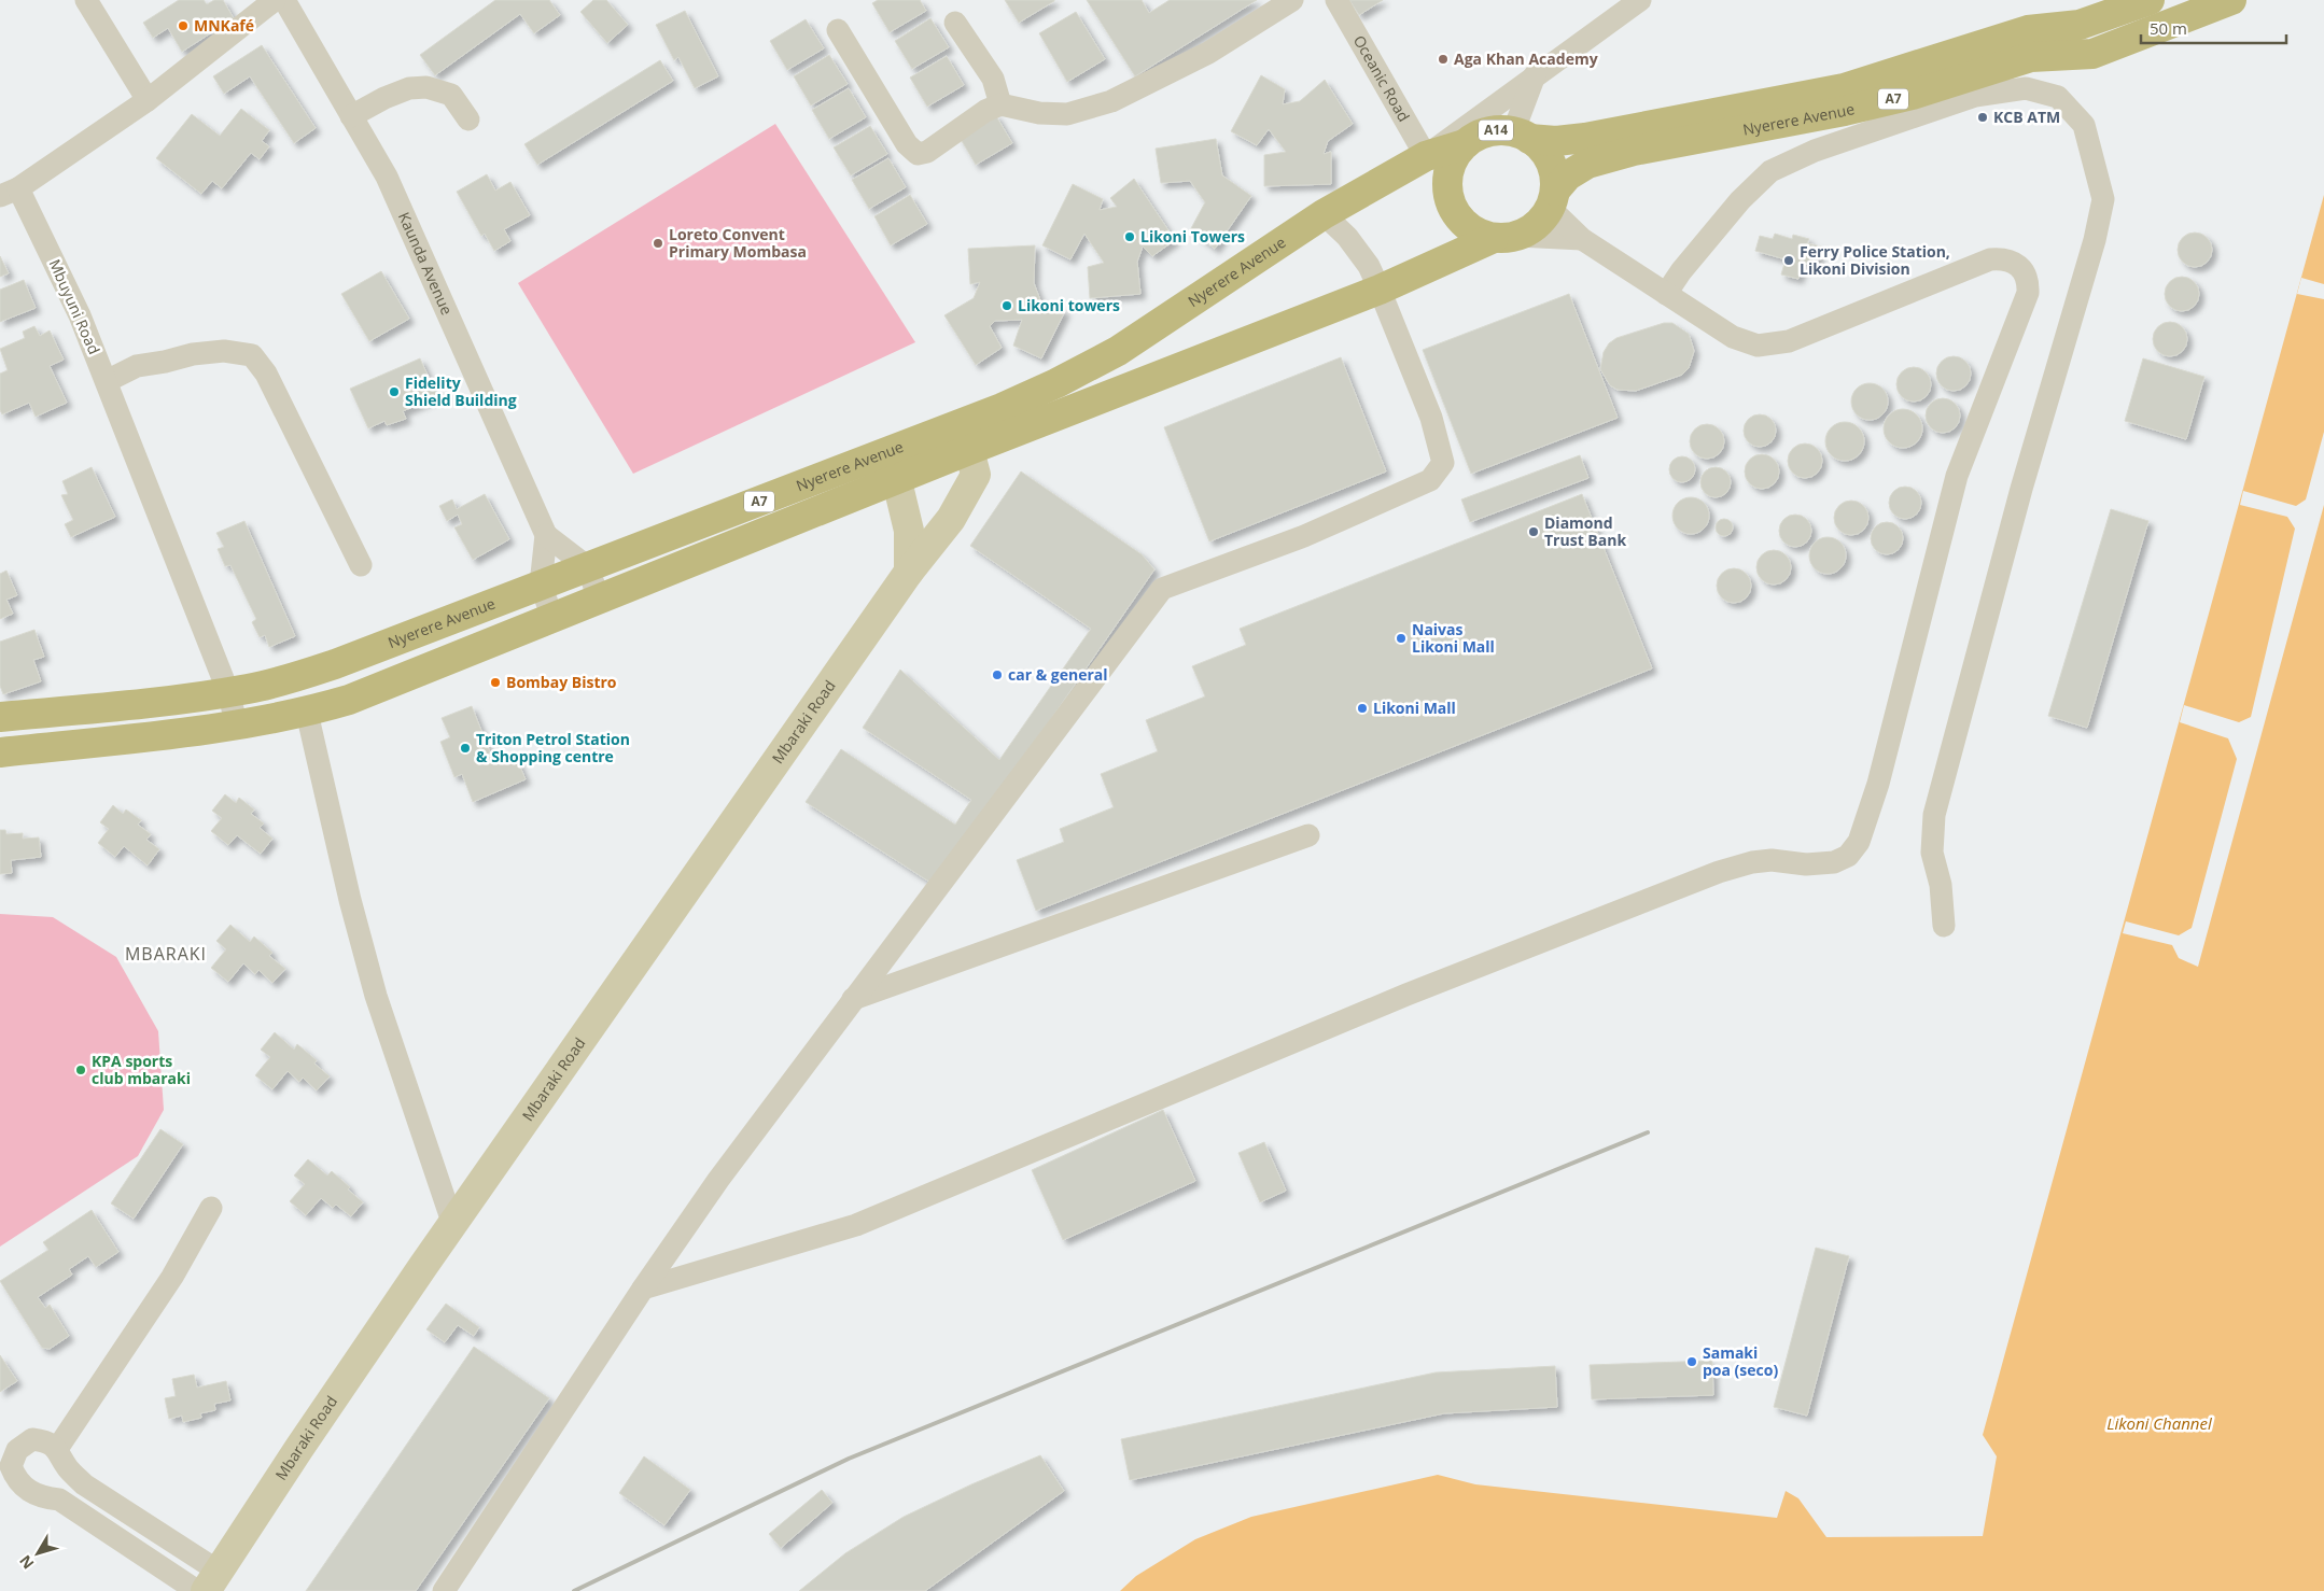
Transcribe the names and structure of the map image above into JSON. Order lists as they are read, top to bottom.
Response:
{
  "streets": {
    "highway": ["A7", "Nyerere Avenue", "A14"],
    "main road": ["Mbaraki Road"],
    "street": ["Oceanic Road", "Kaunda Avenue", "Mbuyuni Road"]
  },
  "crossings": [
    ["Oceanic Road", "Nyerere Avenue"],
    ["Nyerere Avenue", "A14"],
    ["Nyerere Avenue", "Kaunda Avenue"],
    ["Nyerere Avenue", "Mbuyuni Road"],
    ["Nyerere Avenue", "Mbaraki Road"]
  ],
  "districts": ["MBARAKI"],
  "water": ["Likoni Channel"],
  "places": [
    "MNKafé",
    "Aga Khan Academy",
    "KCB ATM",
    "Likoni Towers",
    "Loreto Convent Primary Mombasa",
    "Ferry Police Station, Likoni Division",
    "Likoni towers",
    "Fidelity Shield Building",
    "Diamond Trust Bank",
    "Naivas Likoni Mall",
    "car & general",
    "Bombay Bistro",
    "Likoni Mall",
    "Triton Petrol Station & Shopping centre",
    "KPA sports club mbaraki",
    "Samaki poa (seco)"
  ],
  "scale_bar": "50 m",
  "north": "bottom left"
}
